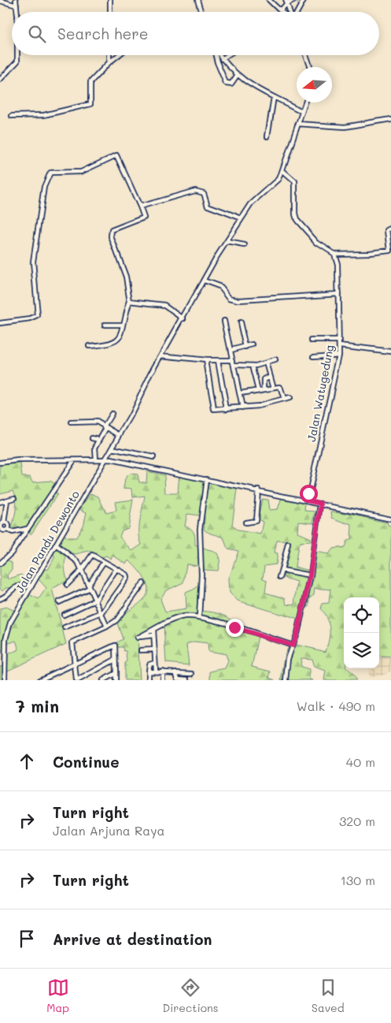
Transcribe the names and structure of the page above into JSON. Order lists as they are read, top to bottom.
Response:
{
  "streets": {
    "street": ["Jalan Watugedung", "Jalan Pandu Dewonto"]
  },
  "north": "left",
  "page": {
    "search": "Search here",
    "heading": ["7 min", "Walk · 490 m"],
    "list": [
      ["Continue", "40 m"],
      ["Turn right", "Jalan Arjuna Raya", "320 m"],
      ["Turn right", "130 m"],
      "Arrive at destination"
    ],
    "nav": ["Map", "Directions", "Saved"]
  }
}
